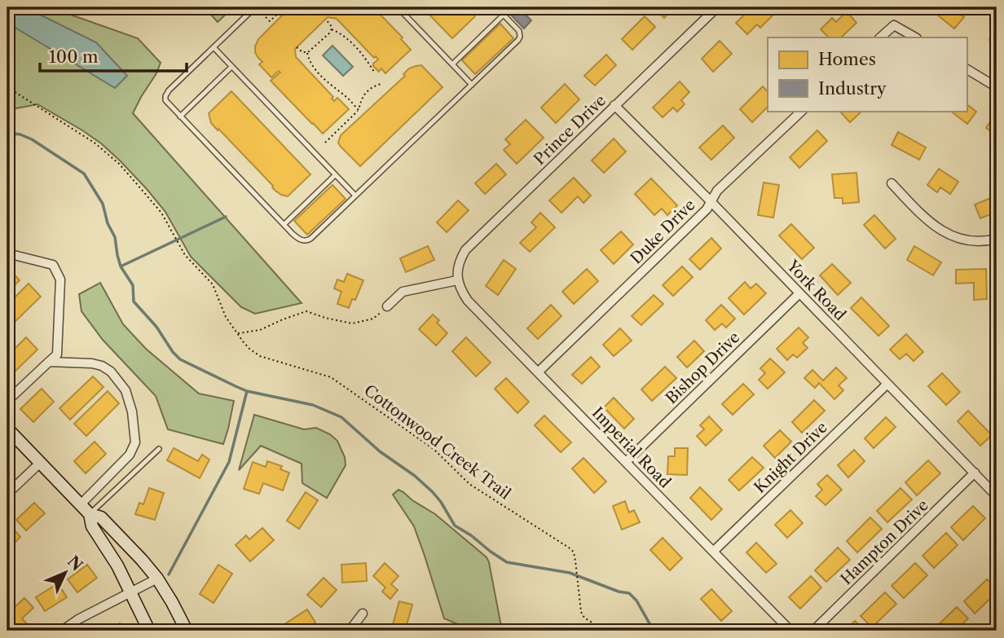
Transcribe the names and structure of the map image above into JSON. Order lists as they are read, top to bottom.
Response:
{
  "streets": {
    "street": [
      "Prince Drive",
      "Duke Drive",
      "York Road",
      "Bishop Drive",
      "Imperial Road",
      "Knight Drive",
      "Hampton Drive"
    ],
    "path": ["Cottonwood Creek Trail"]
  },
  "crossings": [
    ["Prince Drive", "York Road"],
    ["Prince Drive", "Imperial Road"],
    ["Duke Drive", "York Road"],
    ["Duke Drive", "Imperial Road"],
    ["York Road", "Bishop Drive"],
    ["York Road", "Knight Drive"],
    ["York Road", "Hampton Drive"],
    ["Bishop Drive", "Imperial Road"],
    ["Imperial Road", "Knight Drive"]
  ],
  "legend": ["Homes", "Industry"],
  "scale_bar": "100 m",
  "north": "top right"
}
